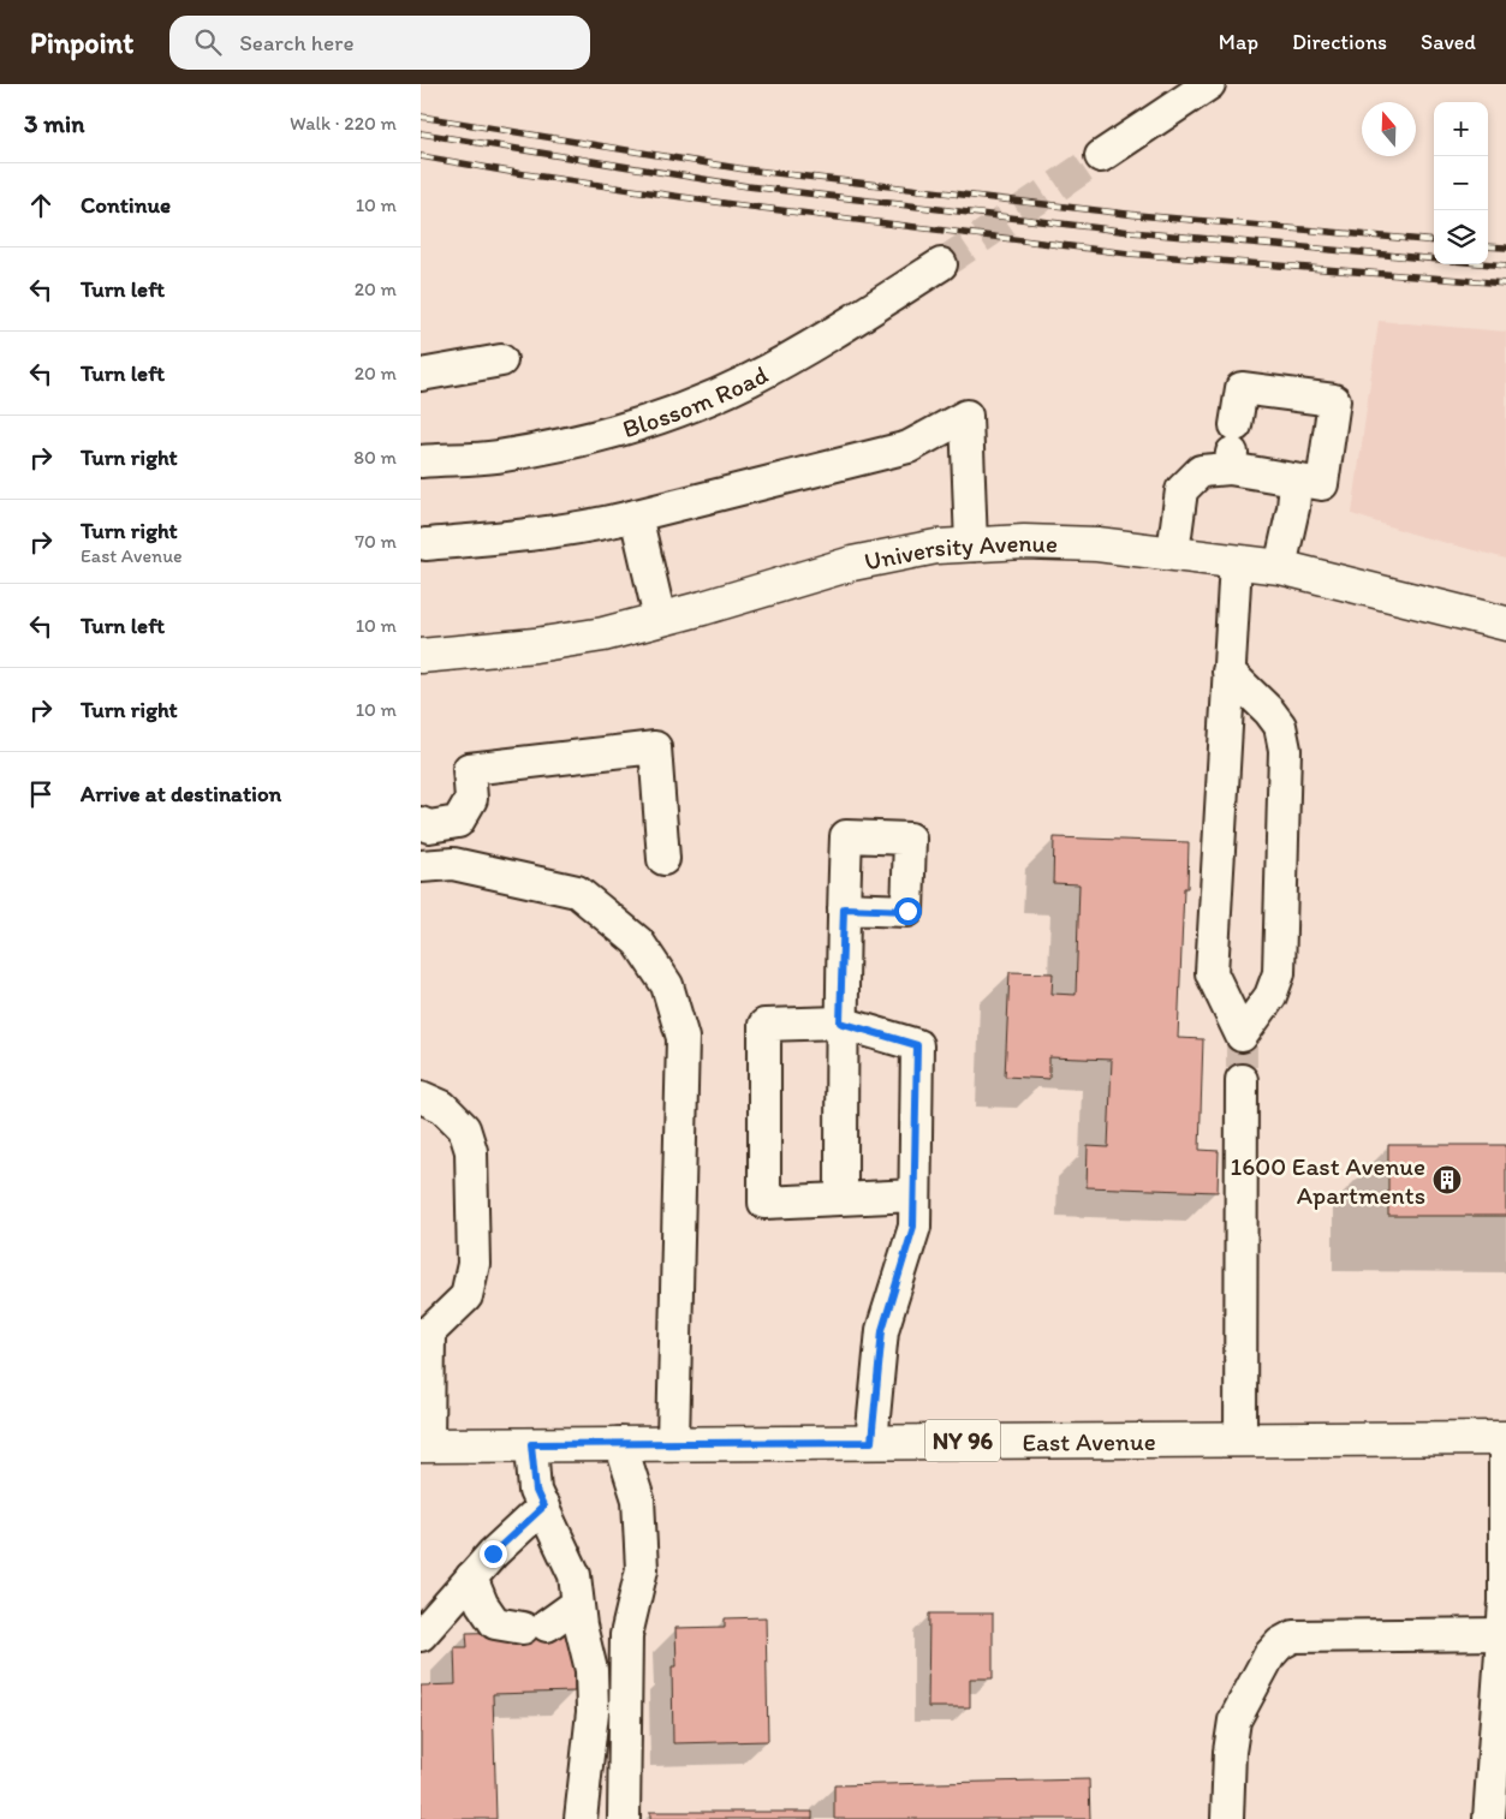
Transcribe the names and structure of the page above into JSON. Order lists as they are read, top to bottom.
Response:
{
  "streets": {
    "main road": ["University Avenue", "NY 96", "East Avenue"],
    "street": ["Blossom Road"]
  },
  "places": {
    "building": ["1600 East Avenue Apartments"]
  },
  "north": "top",
  "page": {
    "header": "Pinpoint",
    "search": "Search here",
    "nav": ["Map", "Directions", "Saved"],
    "heading": ["3 min", "Walk · 220 m"],
    "map_buttons": ["+", "−"],
    "list": [
      ["Continue", "10 m"],
      ["Turn left", "20 m"],
      ["Turn left", "20 m"],
      ["Turn right", "80 m"],
      ["Turn right", "East Avenue", "70 m"],
      ["Turn left", "10 m"],
      ["Turn right", "10 m"],
      "Arrive at destination"
    ]
  }
}
